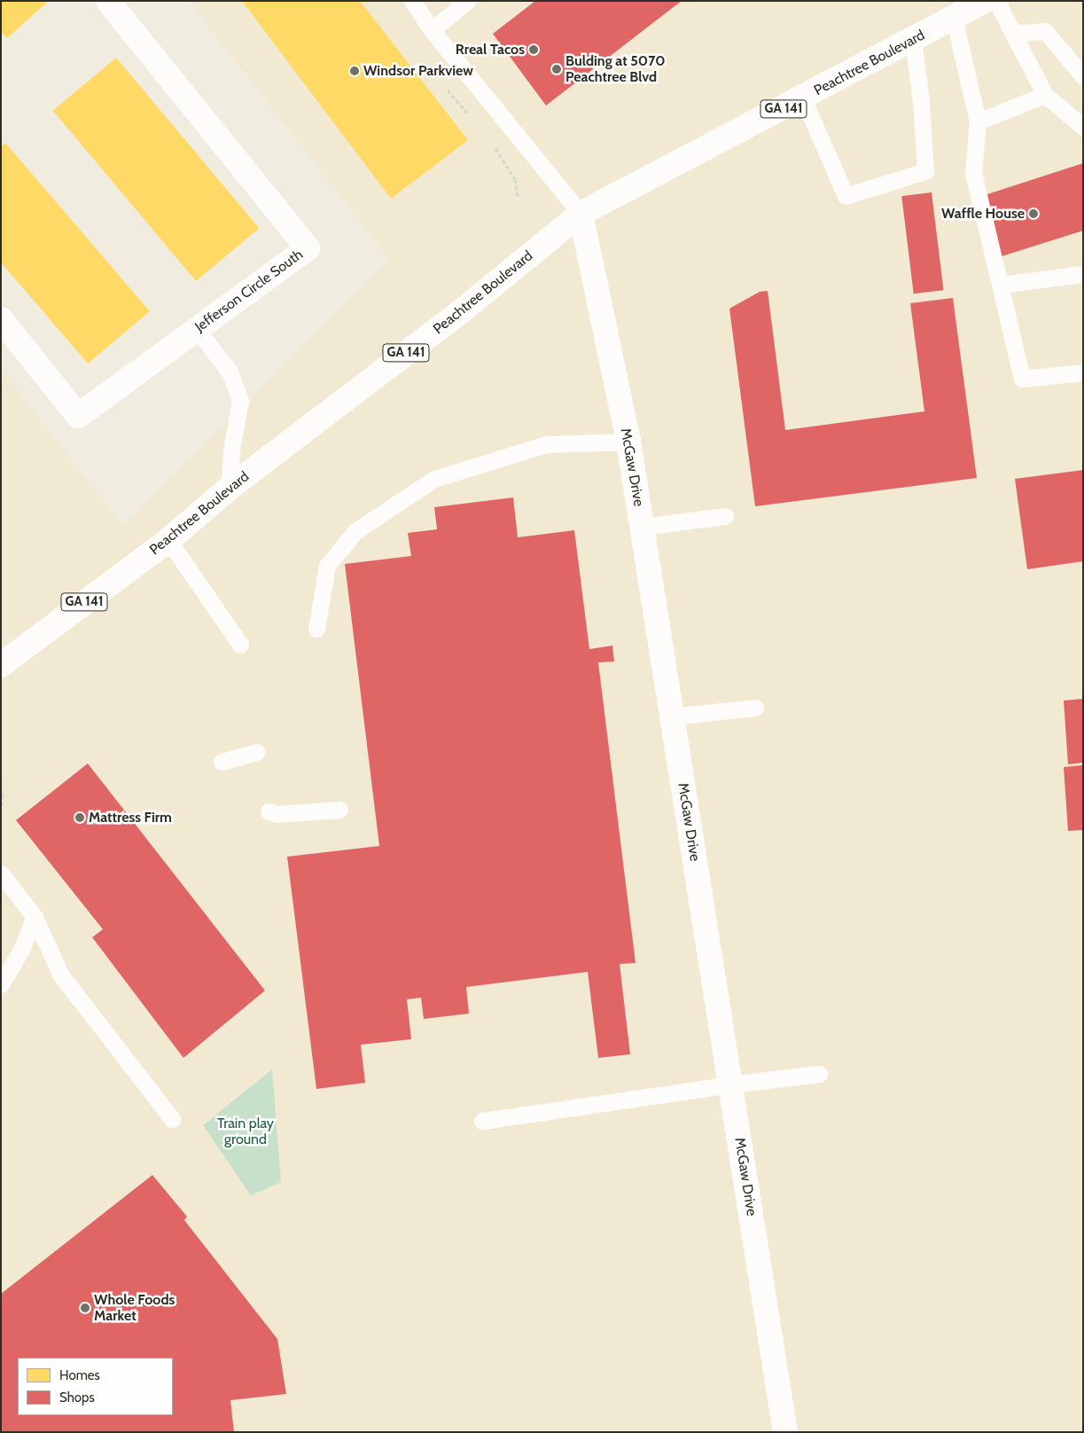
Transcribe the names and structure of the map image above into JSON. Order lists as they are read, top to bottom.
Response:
{
  "streets": {
    "main road": [
      "Peachtree Boulevard",
      "GA 141",
      "Jefferson Circle South",
      "McGaw Drive"
    ]
  },
  "crossings": [
    ["Peachtree Boulevard", "McGaw Drive"]
  ],
  "parks": ["Train play ground"],
  "places": [
    "Rreal Tacos",
    "Bulding at 5070 Peachtree Blvd",
    "Windsor Parkview",
    "Waffle House",
    "Mattress Firm",
    "Whole Foods Market"
  ],
  "legend": ["Homes", "Shops"]
}
